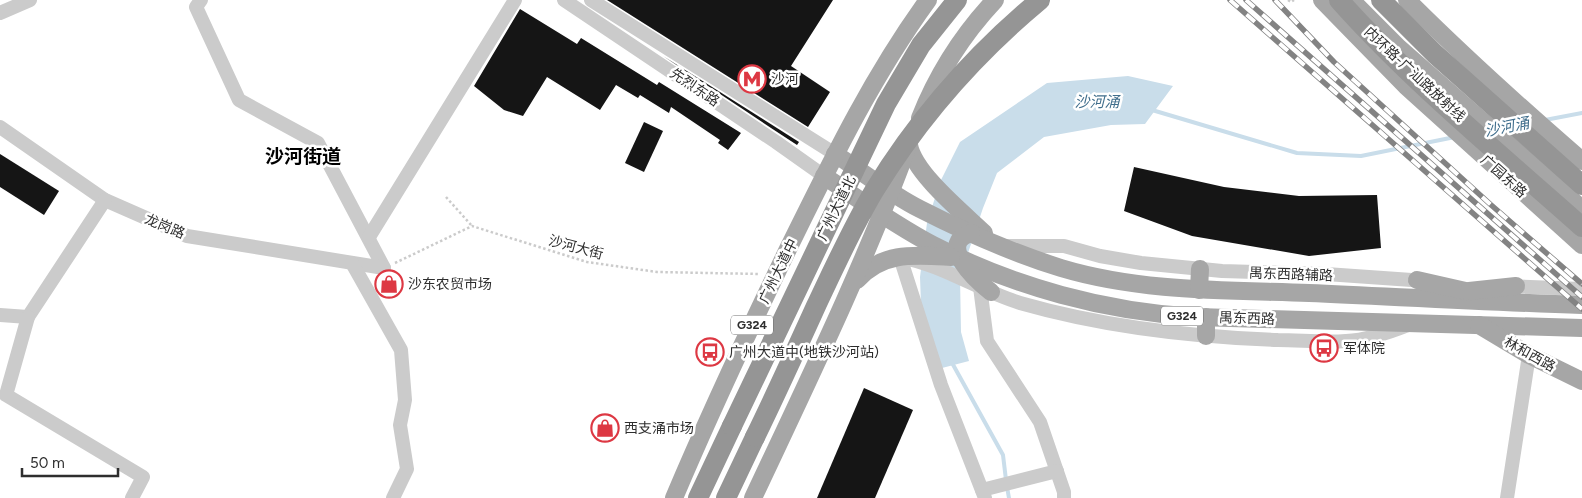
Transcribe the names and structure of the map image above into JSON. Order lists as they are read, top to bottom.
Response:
{
  "streets": {
    "highway": ["内环路-广汕路放射线", "广州大道北"],
    "main road": [
      "广园东路",
      "广州大道中",
      "G324",
      "禺东西路",
      "林和西路"
    ],
    "street": ["先烈东路", "龙岗路", "禺东西路辅路"],
    "path": ["沙河大街"]
  },
  "crossings": [
    ["先烈东路", "广州大道北"],
    ["先烈东路", "广州大道中"],
    ["先烈东路", "禺东西路"],
    ["广州大道北", "广州大道中"],
    ["广州大道北", "禺东西路"],
    ["沙河大街", "广州大道中"],
    ["广州大道中", "禺东西路"],
    ["禺东西路辅路", "禺东西路"],
    ["G324", "禺东西路"],
    ["禺东西路", "林和西路"]
  ],
  "districts": ["沙河街道"],
  "water": ["沙河涌"],
  "places": {
    "metro station": ["沙河"],
    "shop": ["沙东农贸市场", "西支涌市场"],
    "bus stop": ["军体院", "广州大道中(地铁沙河站)"]
  },
  "scale_bar": "50 m"
}
